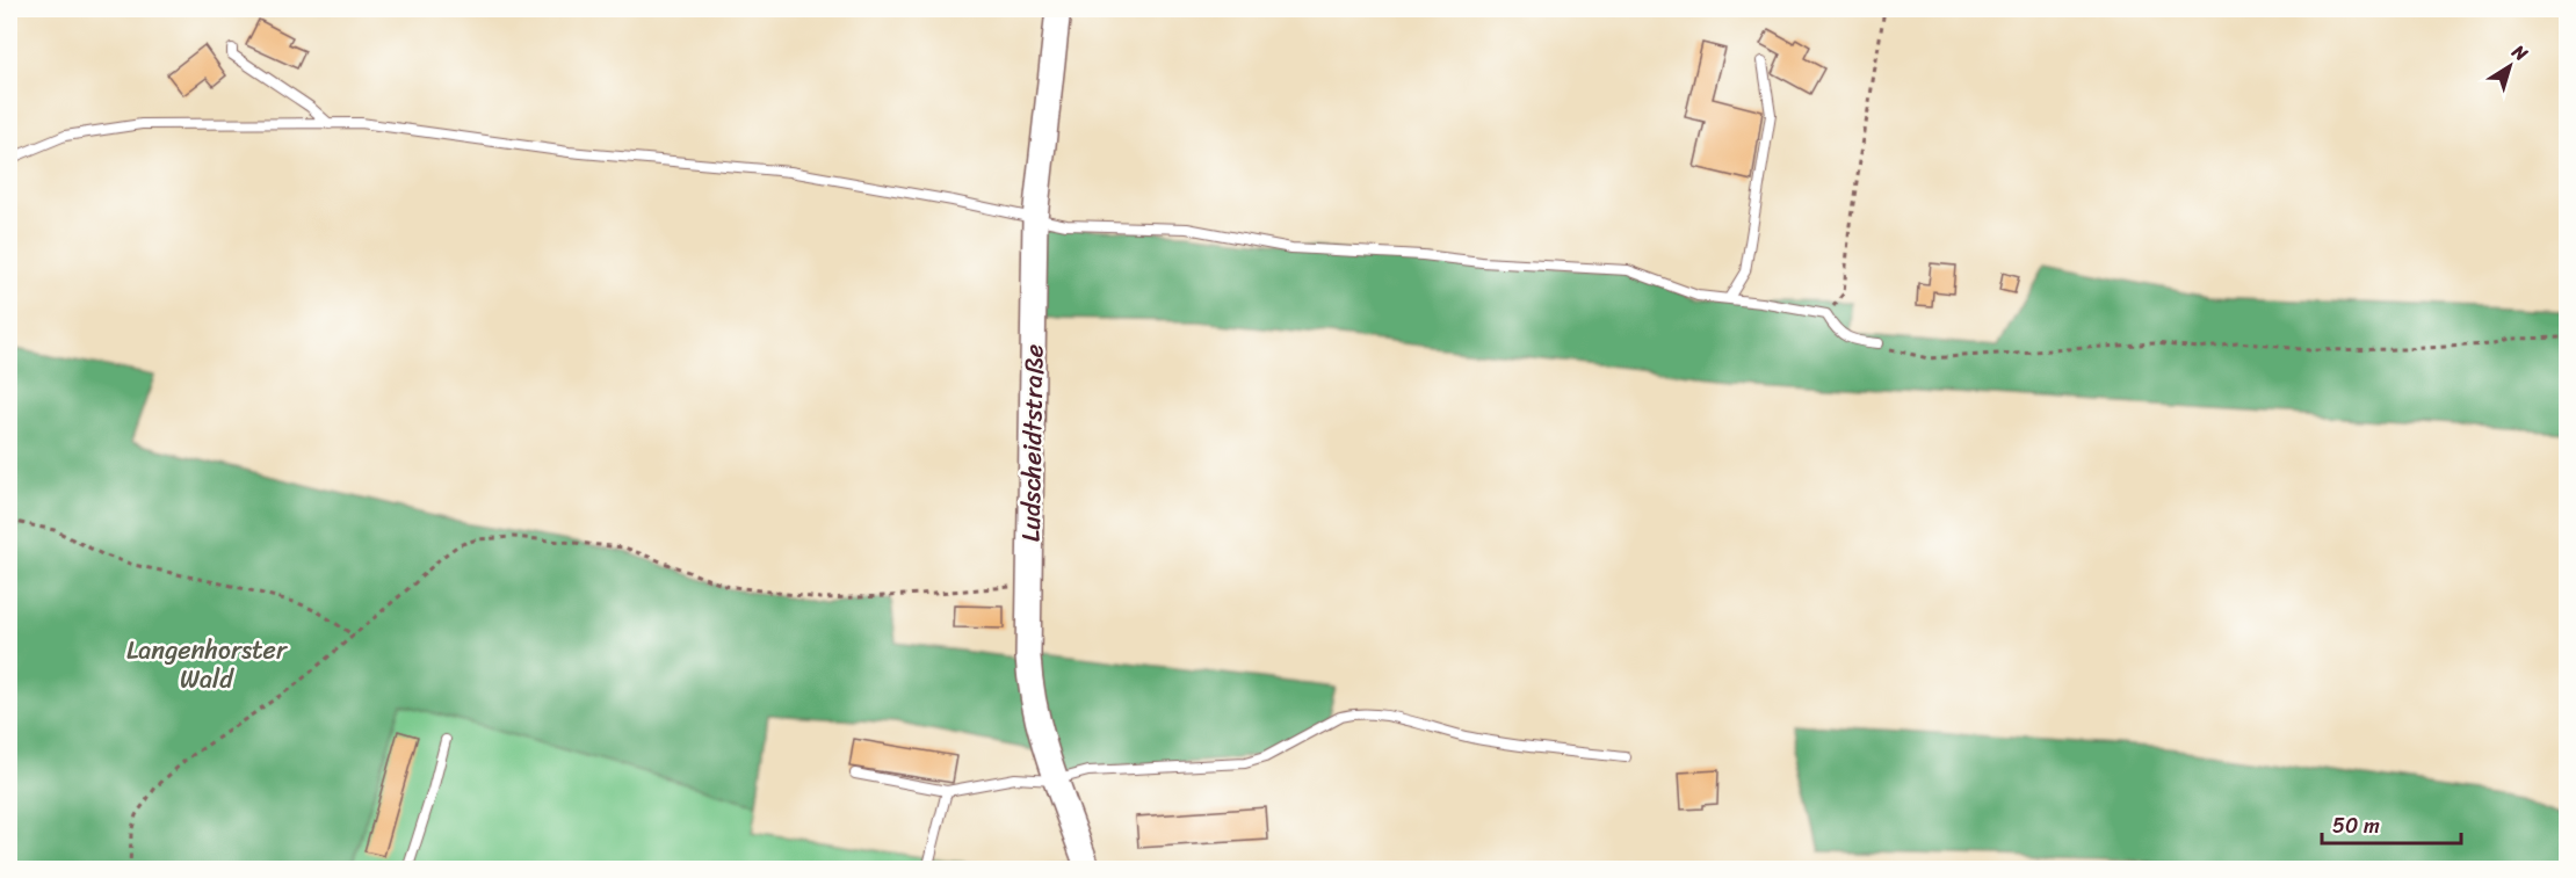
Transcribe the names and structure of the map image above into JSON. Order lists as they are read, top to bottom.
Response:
{
  "streets": {
    "street": ["Ludscheidtstraße"]
  },
  "parks": ["Langenhorster Wald"],
  "scale_bar": "50 m",
  "north": "top right"
}
